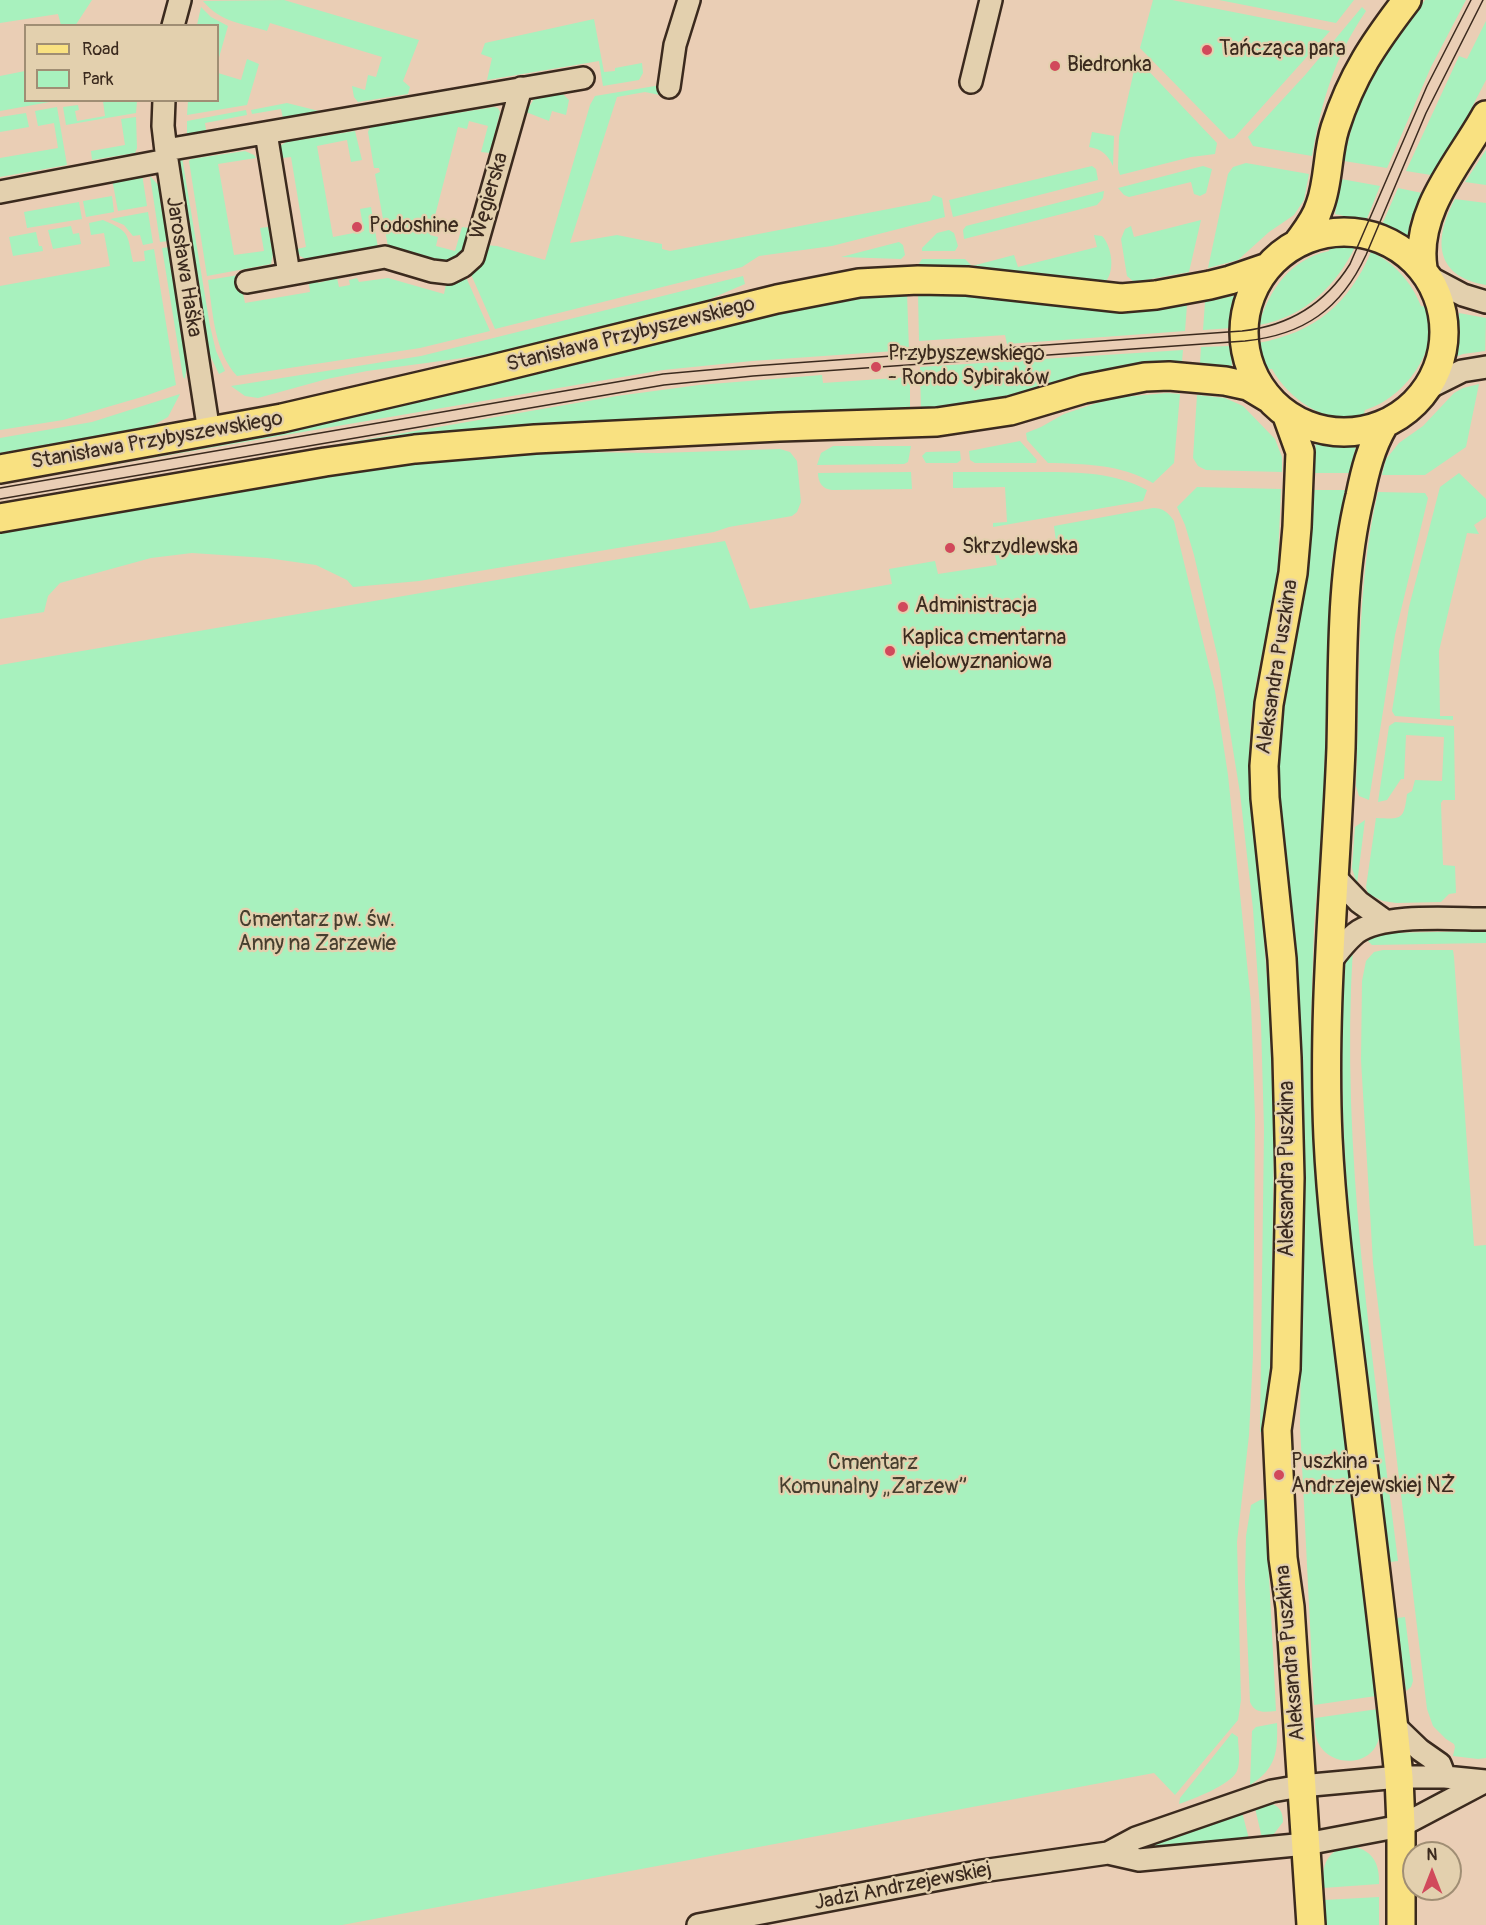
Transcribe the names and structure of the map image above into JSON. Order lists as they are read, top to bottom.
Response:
{
  "streets": {
    "main road": ["Stanisława Przybyszewskiego", "Aleksandra Puszkina"],
    "street": ["Węgierska", "Jarosława Haška", "Jadzi Andrzejewskiej"]
  },
  "crossings": [
    ["Jarosława Haška", "Stanisława Przybyszewskiego"],
    ["Stanisława Przybyszewskiego", "Aleksandra Puszkina"],
    ["Aleksandra Puszkina", "Jadzi Andrzejewskiej"]
  ],
  "parks": ["Cmentarz pw. św. Anny na Zarzewie", "Cmentarz Komunalny „Zarzew”"],
  "places": [
    "Tańcząca para",
    "Biedronka",
    "Podoshine",
    "Przybyszewskiego - Rondo Sybiraków",
    "Skrzydlewska",
    "Administracja",
    "Kaplica cmentarna wielowyznaniowa",
    "Puszkina - Andrzejewskiej NŻ"
  ],
  "legend": ["Road", "Park"],
  "north": "top"
}
